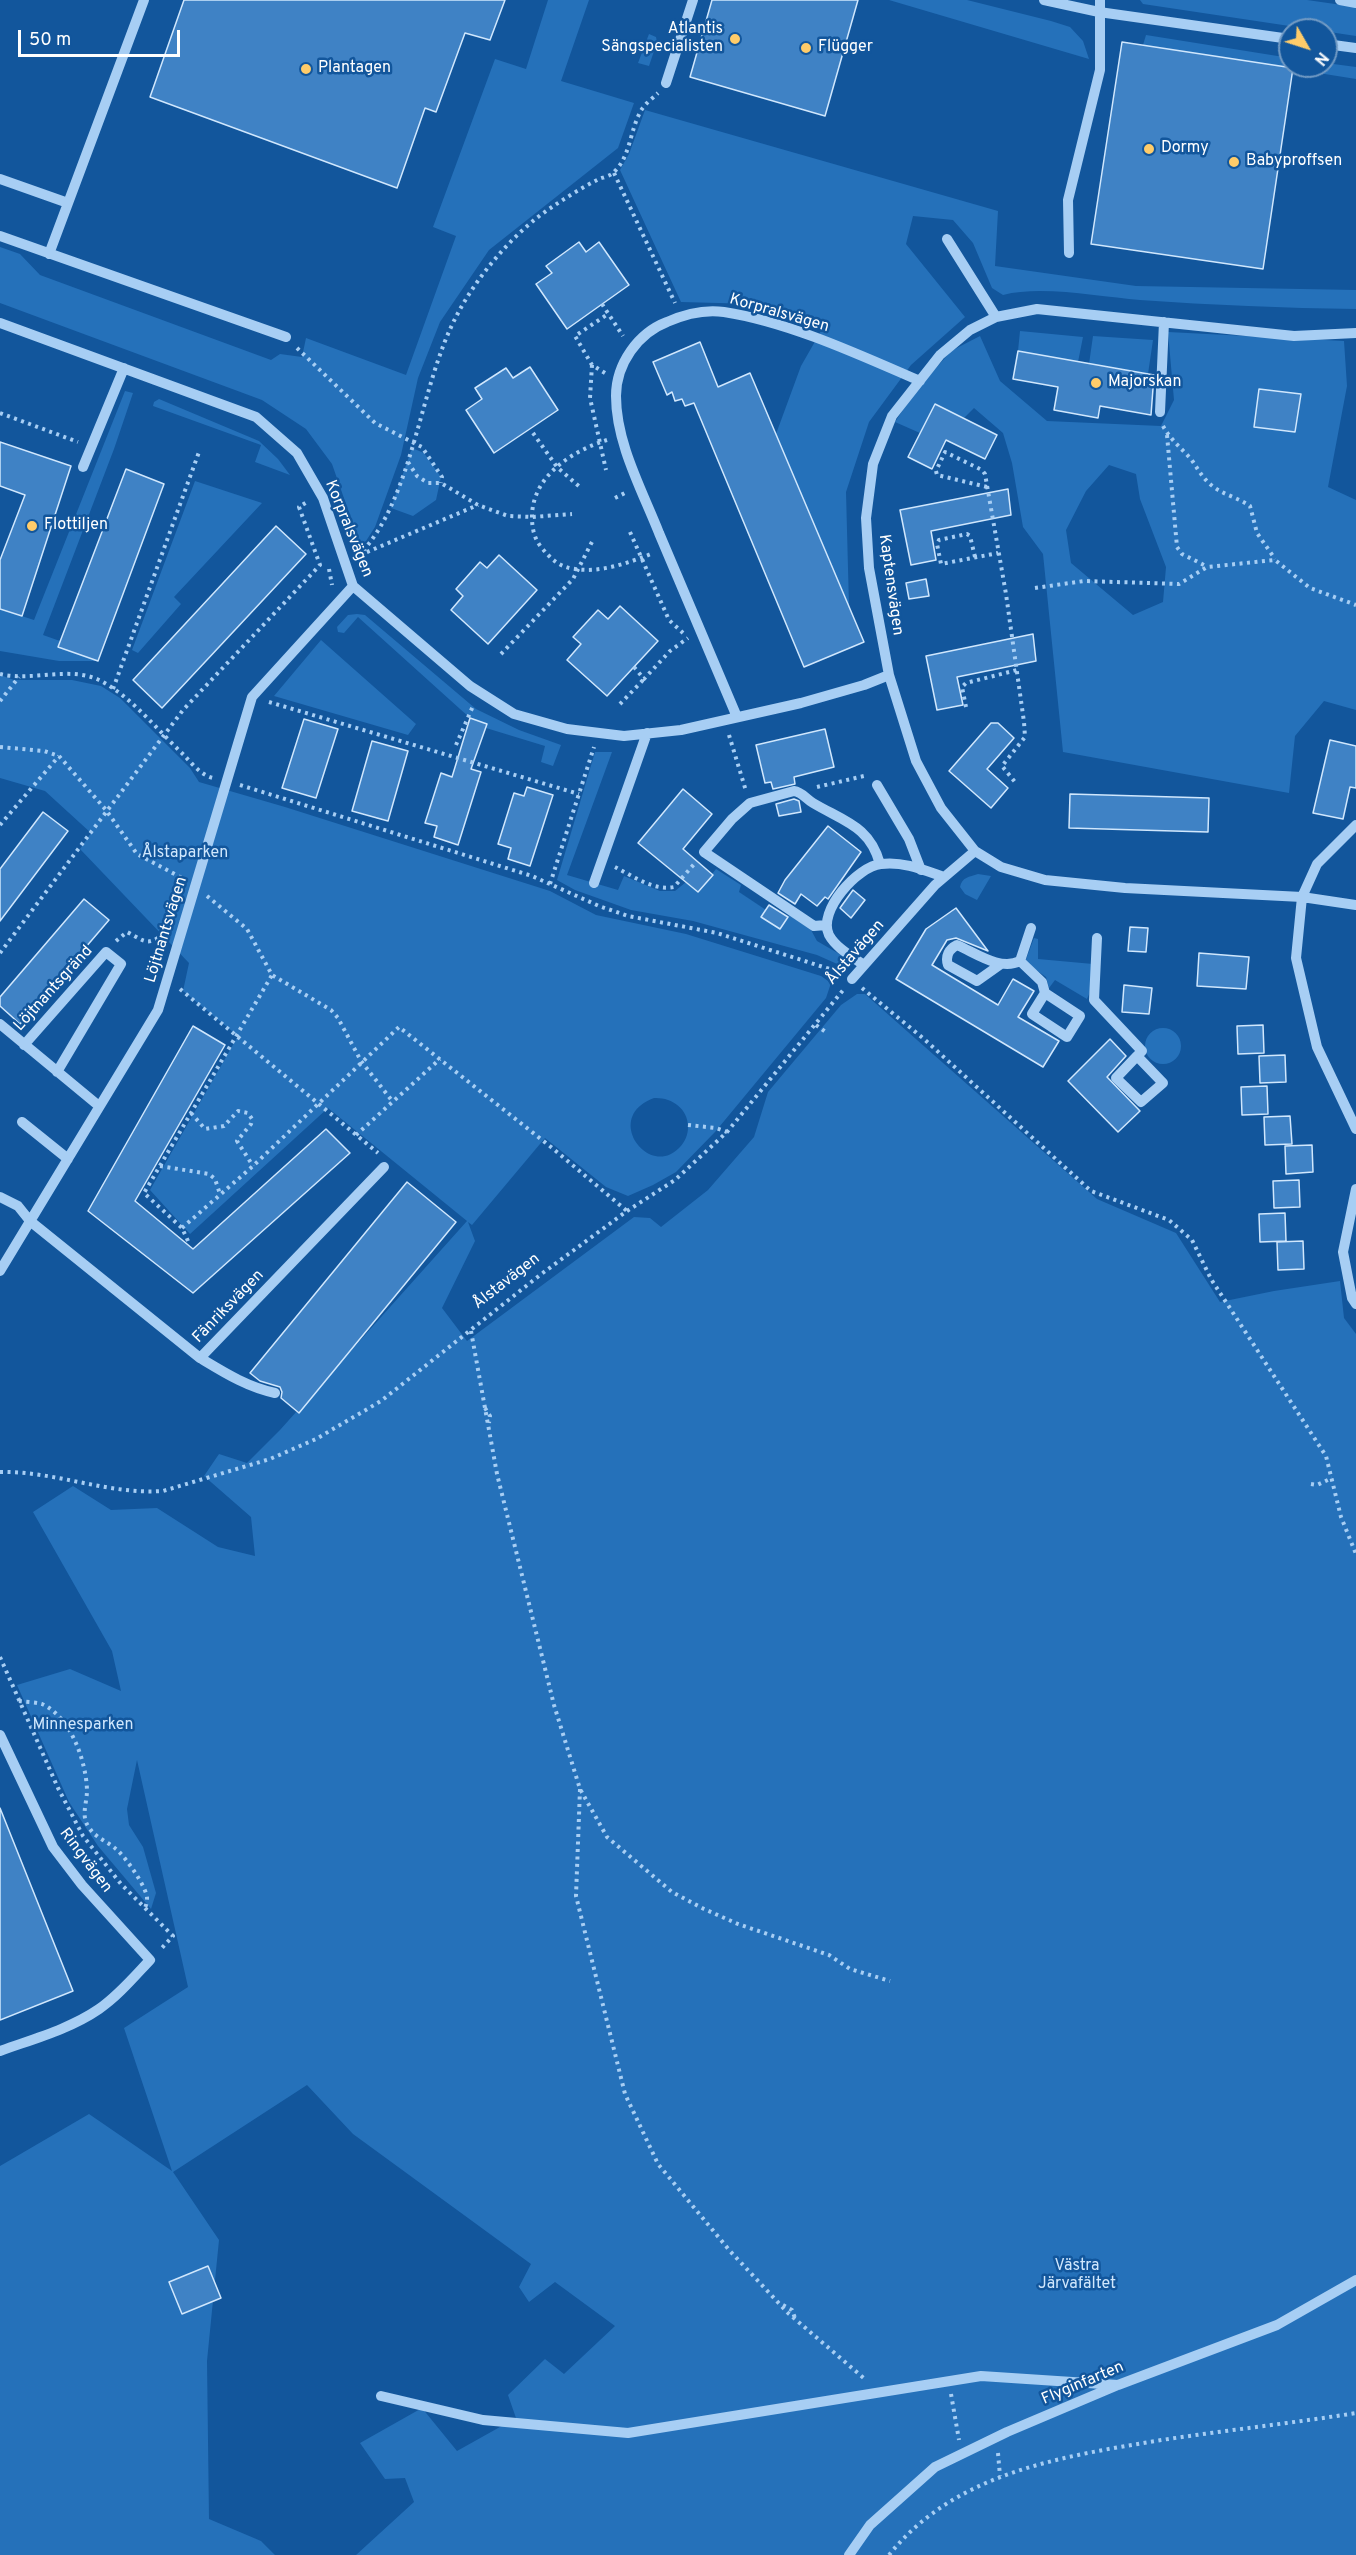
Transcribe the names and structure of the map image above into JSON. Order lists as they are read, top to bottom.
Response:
{
  "streets": {
    "street": [
      "Korpralsvägen",
      "Kaptensvägen",
      "Löjtnantsvägen",
      "Ålstavägen",
      "Löjtnantsgränd",
      "Fänriksvägen",
      "Ringvägen",
      "Flyginfarten"
    ]
  },
  "crossings": [
    ["Korpralsvägen", "Kaptensvägen"],
    ["Korpralsvägen", "Löjtnantsvägen"],
    ["Kaptensvägen", "Ålstavägen"],
    ["Löjtnantsvägen", "Löjtnantsgränd"],
    ["Löjtnantsvägen", "Fänriksvägen"]
  ],
  "parks": ["Ålstaparken", "Minnesparken", "Västra Järvafältet"],
  "places": [
    "Atlantis Sängspecialisten",
    "Flügger",
    "Plantagen",
    "Dormy",
    "Babyproffsen",
    "Majorskan",
    "Flottiljen"
  ],
  "scale_bar": "50 m",
  "north": "bottom right"
}
